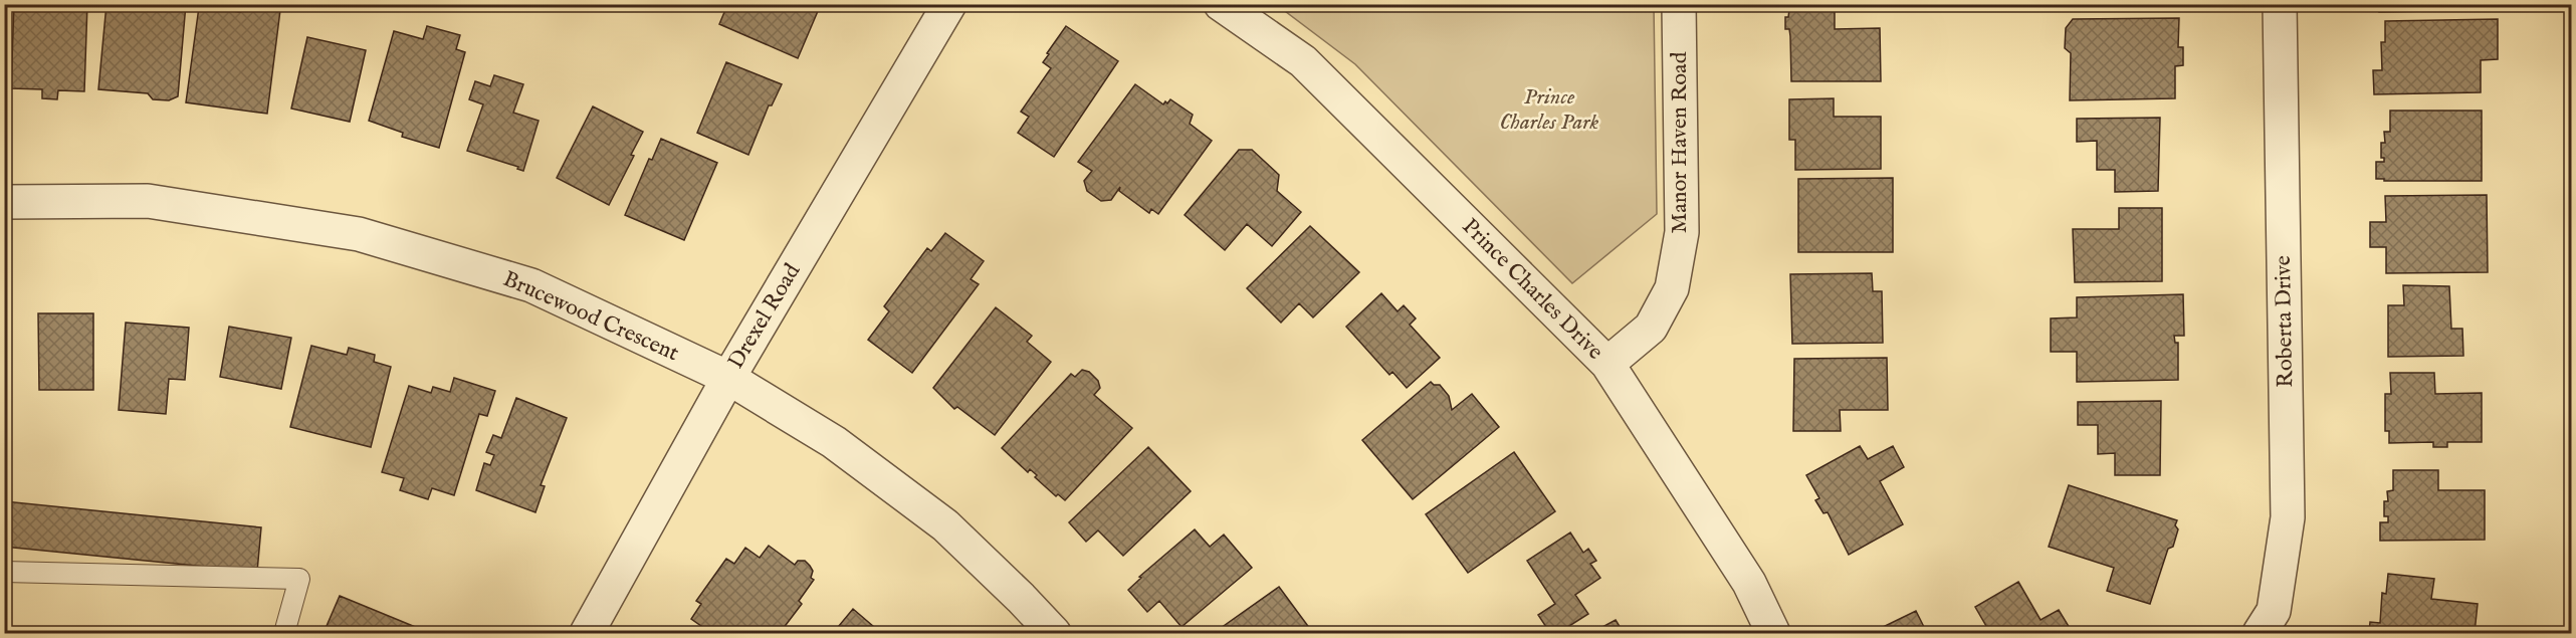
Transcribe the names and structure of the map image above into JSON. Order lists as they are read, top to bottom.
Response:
{
  "streets": {
    "street": [
      "Manor Haven Road",
      "Prince Charles Drive",
      "Brucewood Crescent",
      "Drexel Road",
      "Roberta Drive"
    ]
  },
  "crossings": [
    ["Manor Haven Road", "Prince Charles Drive"],
    ["Brucewood Crescent", "Drexel Road"]
  ],
  "parks": ["Prince Charles Park"]
}
